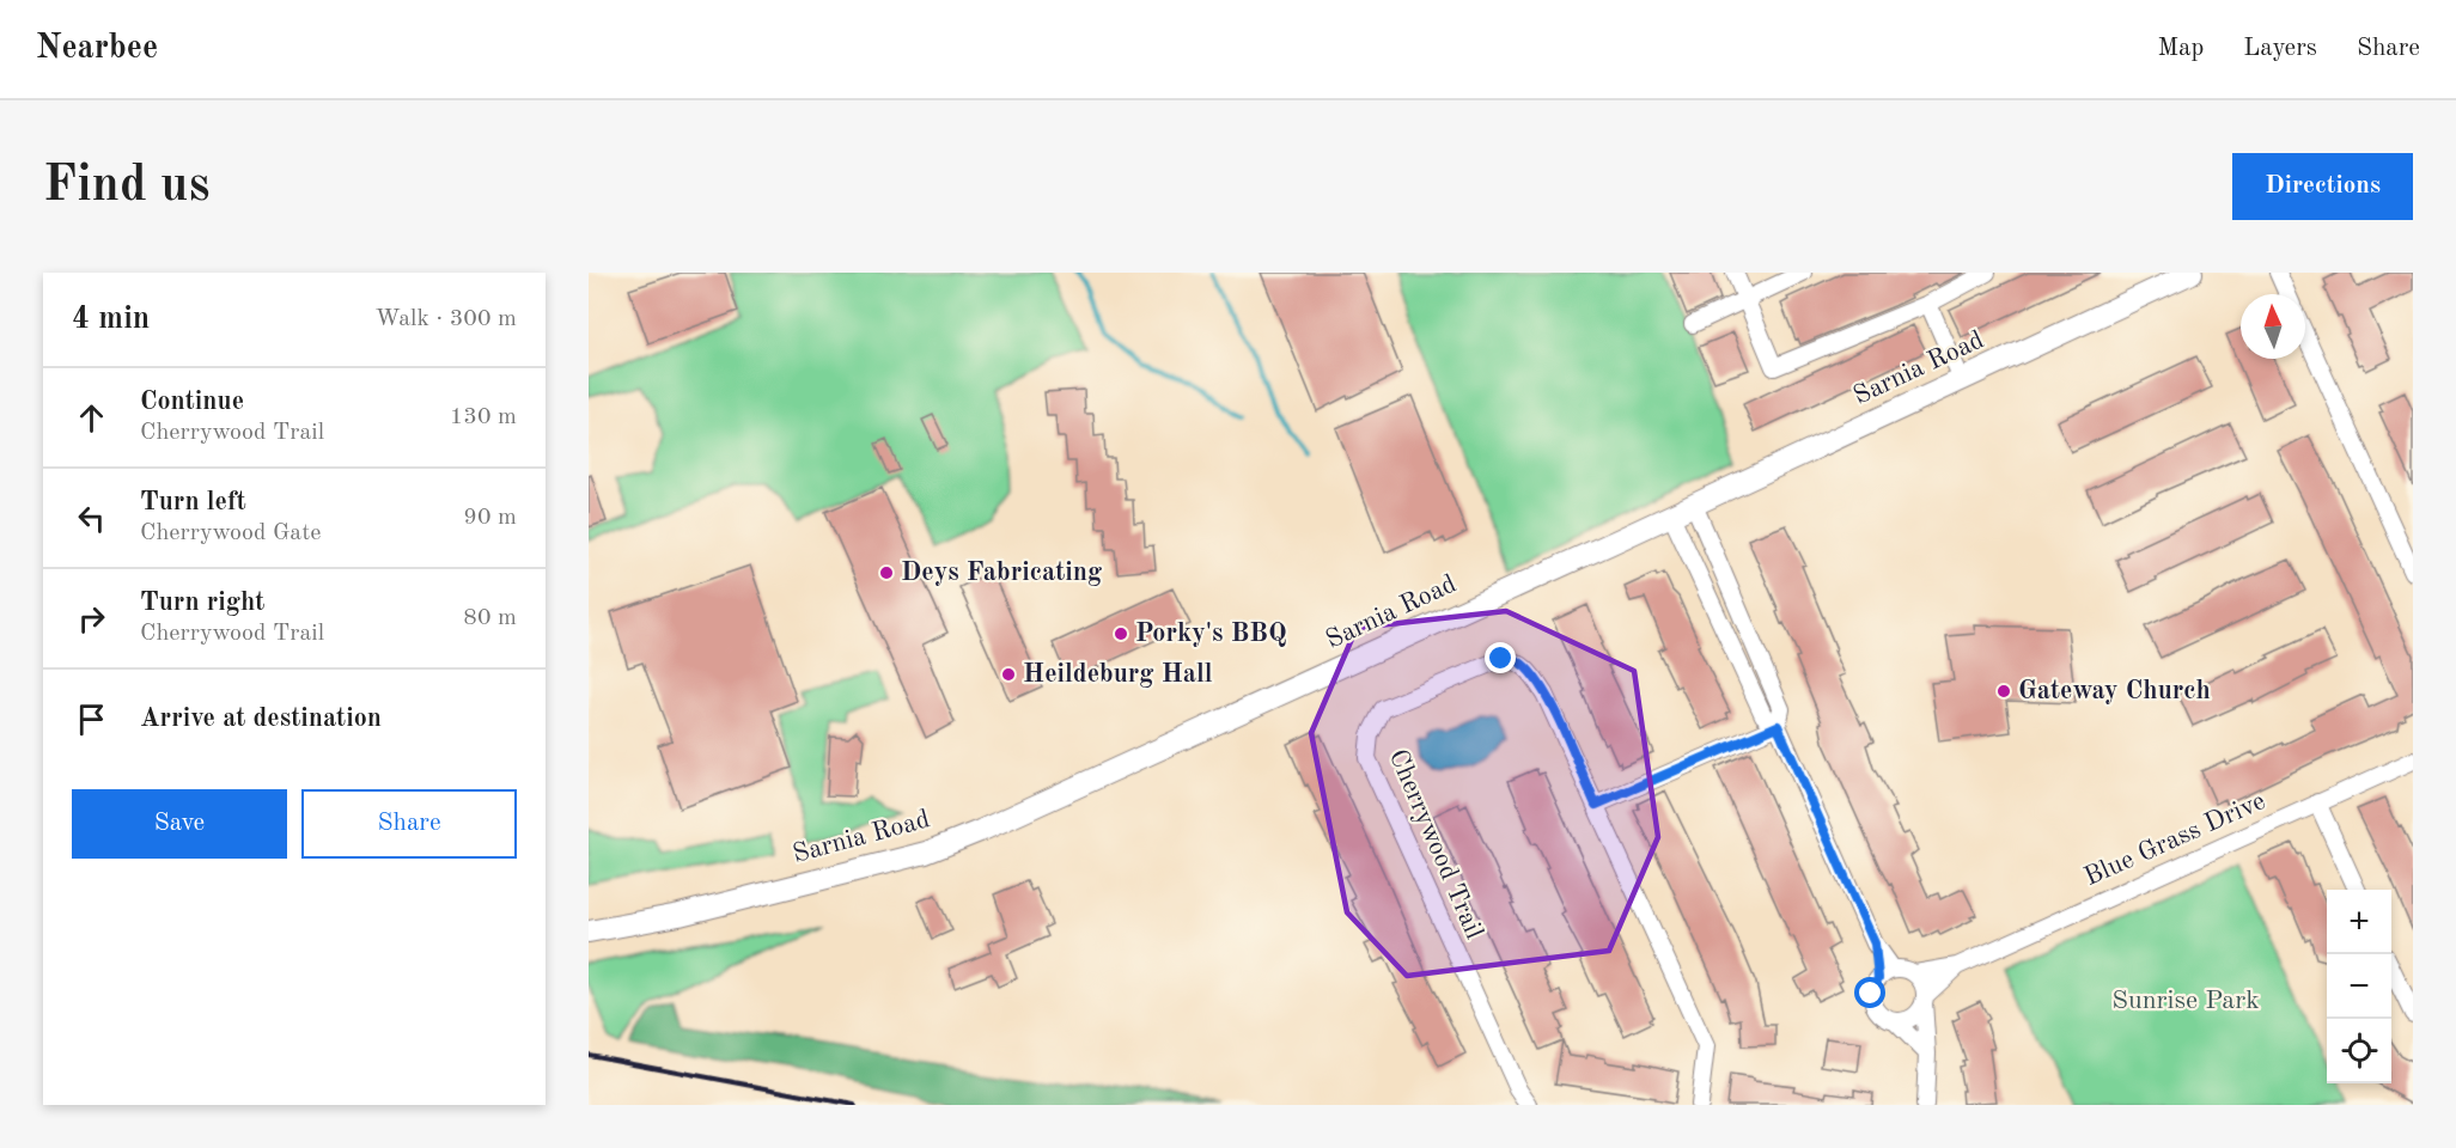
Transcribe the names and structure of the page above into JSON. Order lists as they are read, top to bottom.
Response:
{
  "streets": {
    "main road": ["Sarnia Road"],
    "street": ["Blue Grass Drive", "Cherrywood Trail"]
  },
  "parks": ["Sunrise Park"],
  "places": [
    "Deys Fabricating",
    "Porky's BBQ",
    "Heildeburg Hall",
    "Gateway Church"
  ],
  "north": "top",
  "page": {
    "header": "Nearbee",
    "nav": ["Map", "Layers", "Share"],
    "buttons": [
      "Directions",
      ["Save", "Share"]
    ],
    "title": "Find us",
    "heading": ["4 min", "Walk · 300 m"],
    "list": [
      ["Continue", "Cherrywood Trail", "130 m"],
      ["Turn left", "Cherrywood Gate", "90 m"],
      ["Turn right", "Cherrywood Trail", "80 m"],
      "Arrive at destination"
    ],
    "map_buttons": ["+", "−"]
  }
}
